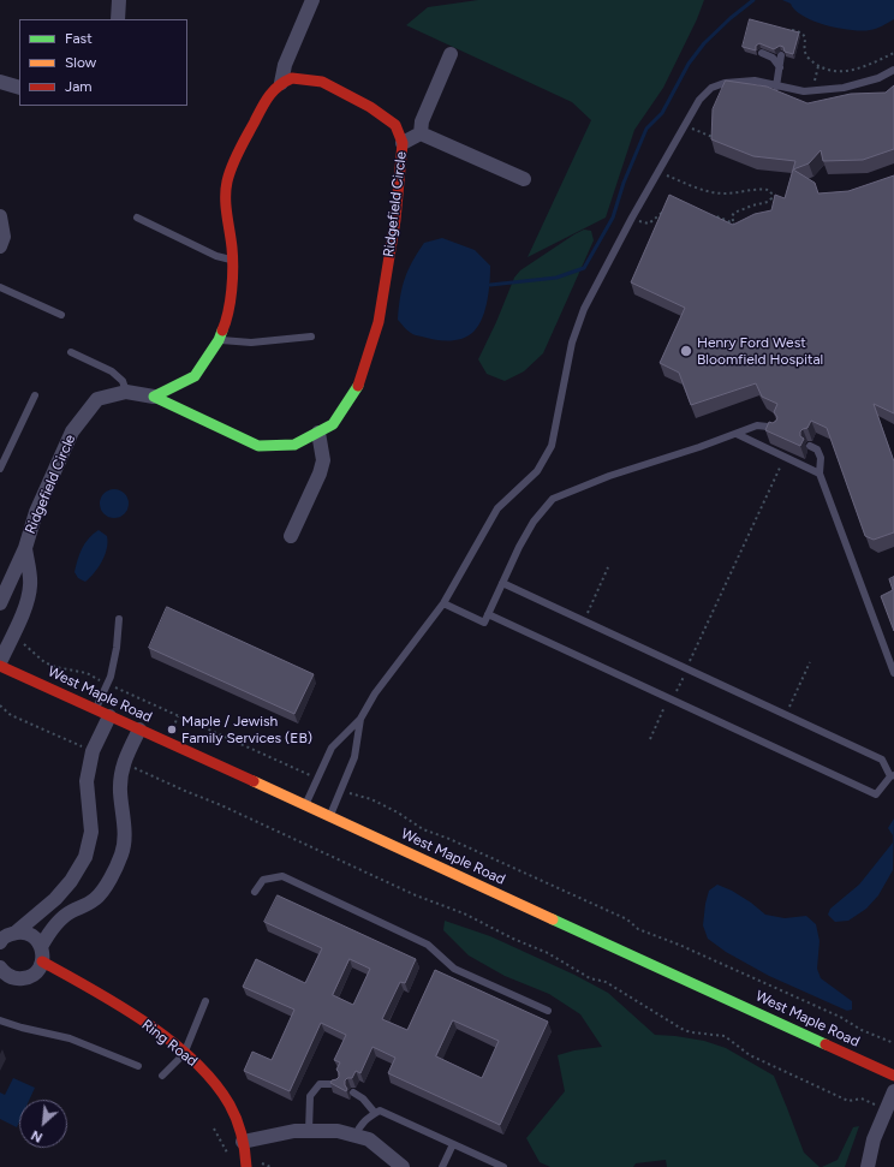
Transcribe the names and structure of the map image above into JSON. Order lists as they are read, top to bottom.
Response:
{
  "streets": {
    "street": ["Ridgefield Circle", "West Maple Road", "Ring Road"]
  },
  "crossings": [
    ["Ridgefield Circle", "West Maple Road"]
  ],
  "places": ["Henry Ford West Bloomfield Hospital", "Maple / Jewish Family Services (EB)"],
  "legend": ["Fast", "Slow", "Jam"],
  "north": "bottom left"
}
